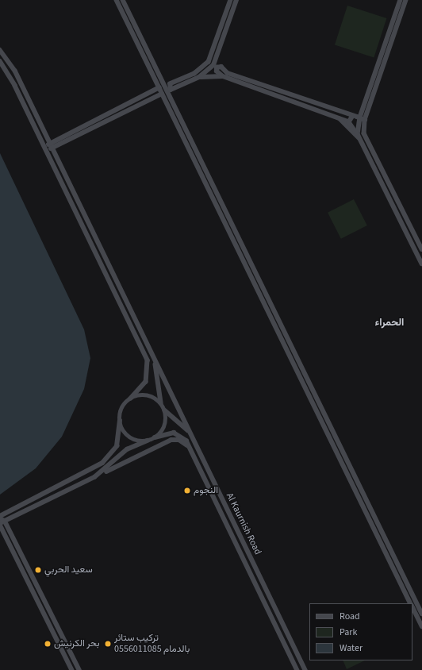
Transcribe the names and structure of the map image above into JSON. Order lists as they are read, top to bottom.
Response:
{
  "streets": {
    "street": ["Al Kaurnish Road"]
  },
  "districts": ["الحمراء"],
  "places": [
    "النجوم",
    "سعيد الحربي",
    "بحر الكرنيش",
    "تركيب ستائر بالدمام 0556011085"
  ],
  "legend": ["Road", "Park", "Water"]
}
